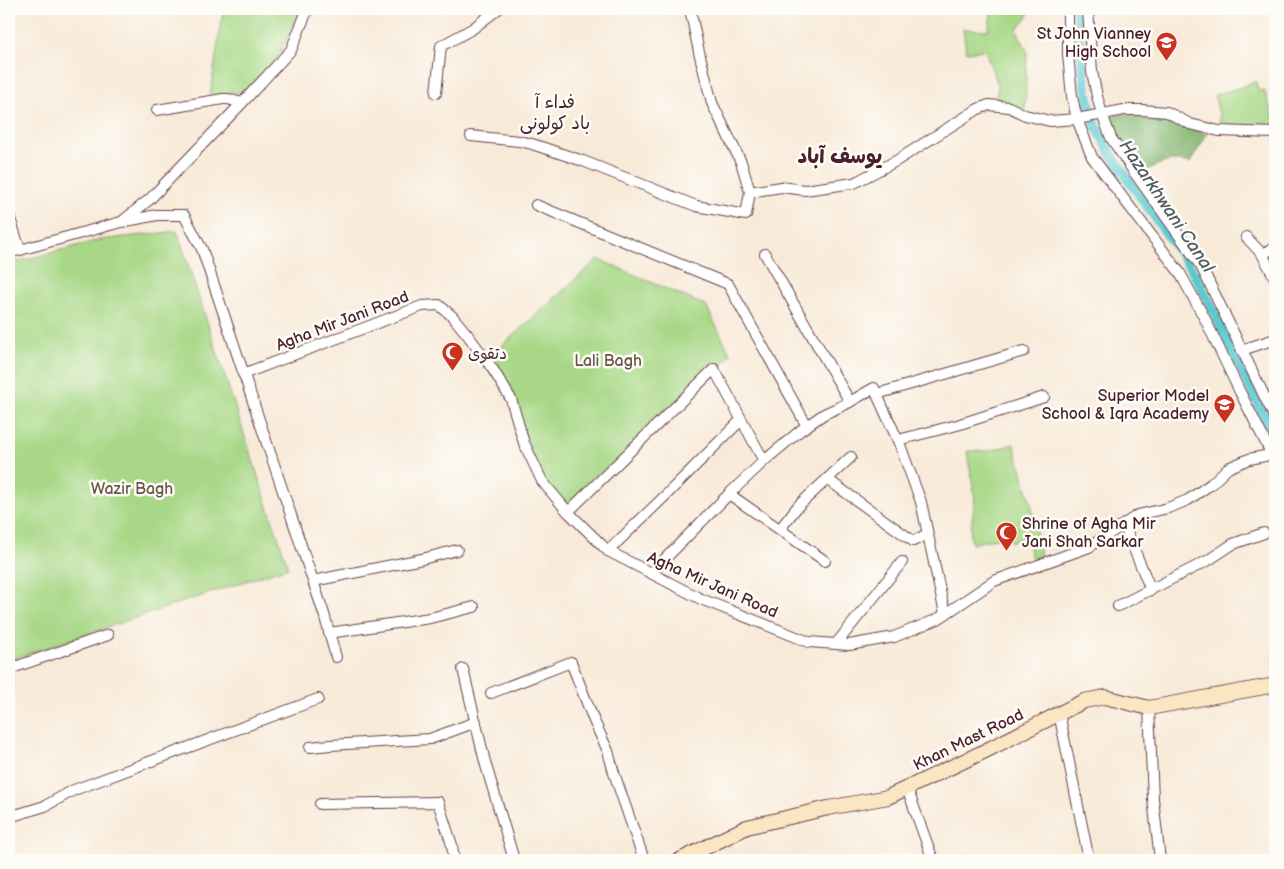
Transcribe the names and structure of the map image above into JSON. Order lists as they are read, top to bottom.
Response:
{
  "streets": {
    "main road": ["Khan Mast Road"],
    "street": ["Agha Mir Jani Road"]
  },
  "districts": ["فداء آ باد کولونی", "یوسف آباد"],
  "water": ["Hazarkhwani Canal"],
  "parks": ["Lali Bagh", "Wazir Bagh"],
  "places": {
    "school or university": ["St John Vianney High School", "Superior Model School & Iqra Academy"],
    "mosque": ["دتقوى", "Shrine of Agha Mir Jani Shah Sarkar"]
  }
}
